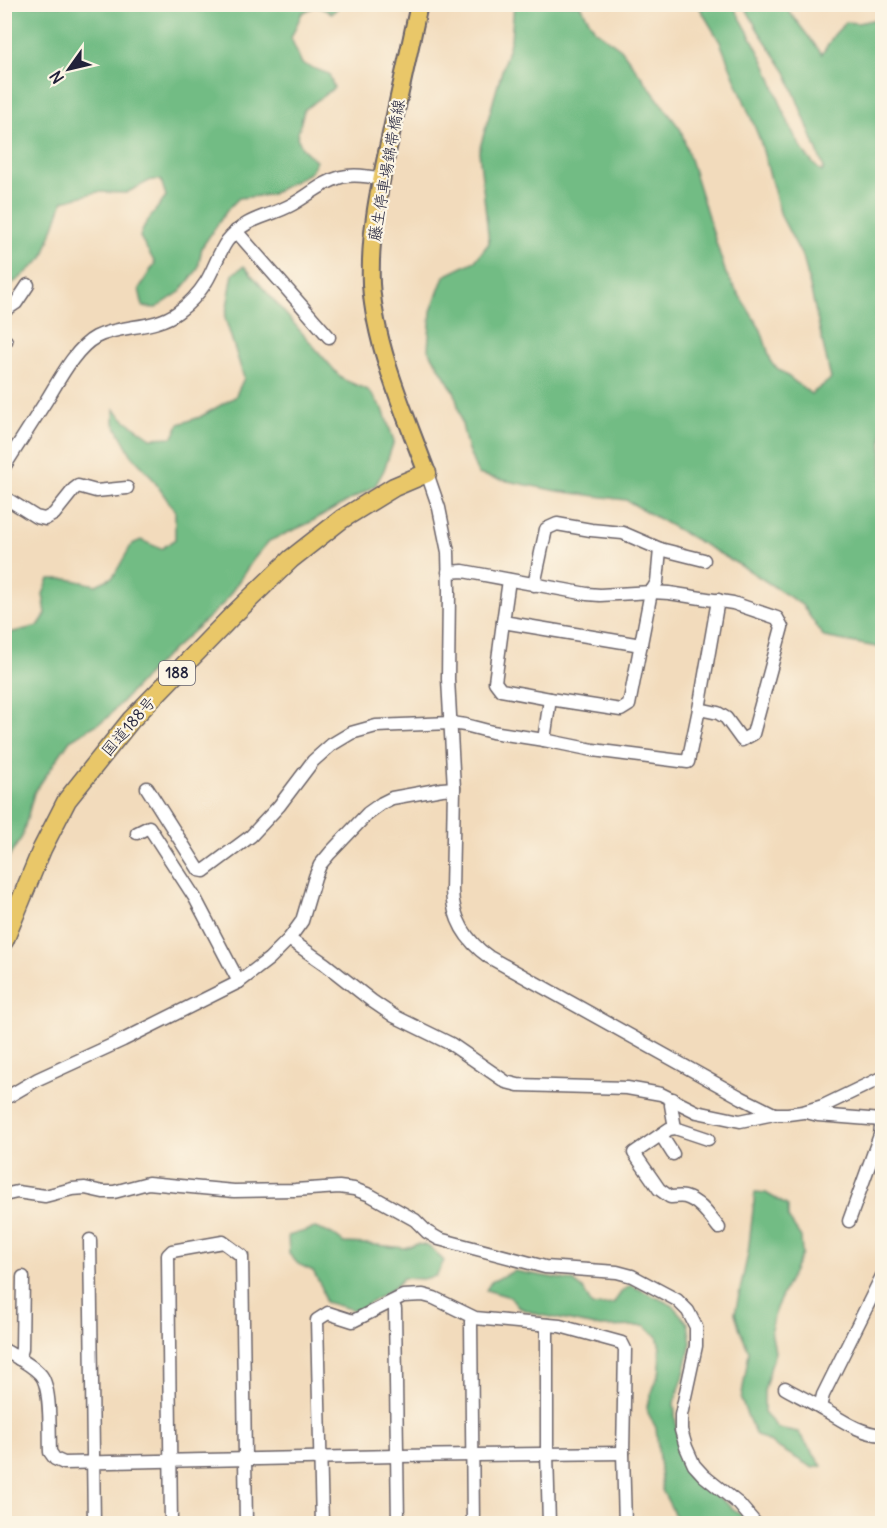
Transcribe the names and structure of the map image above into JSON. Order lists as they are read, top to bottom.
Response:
{
  "streets": {
    "highway": ["188", "国道188号"],
    "main road": ["藤生停車場錦帯橋線"]
  },
  "crossings": [
    ["藤生停車場錦帯橋線", "国道188号"]
  ],
  "north": "bottom left"
}
